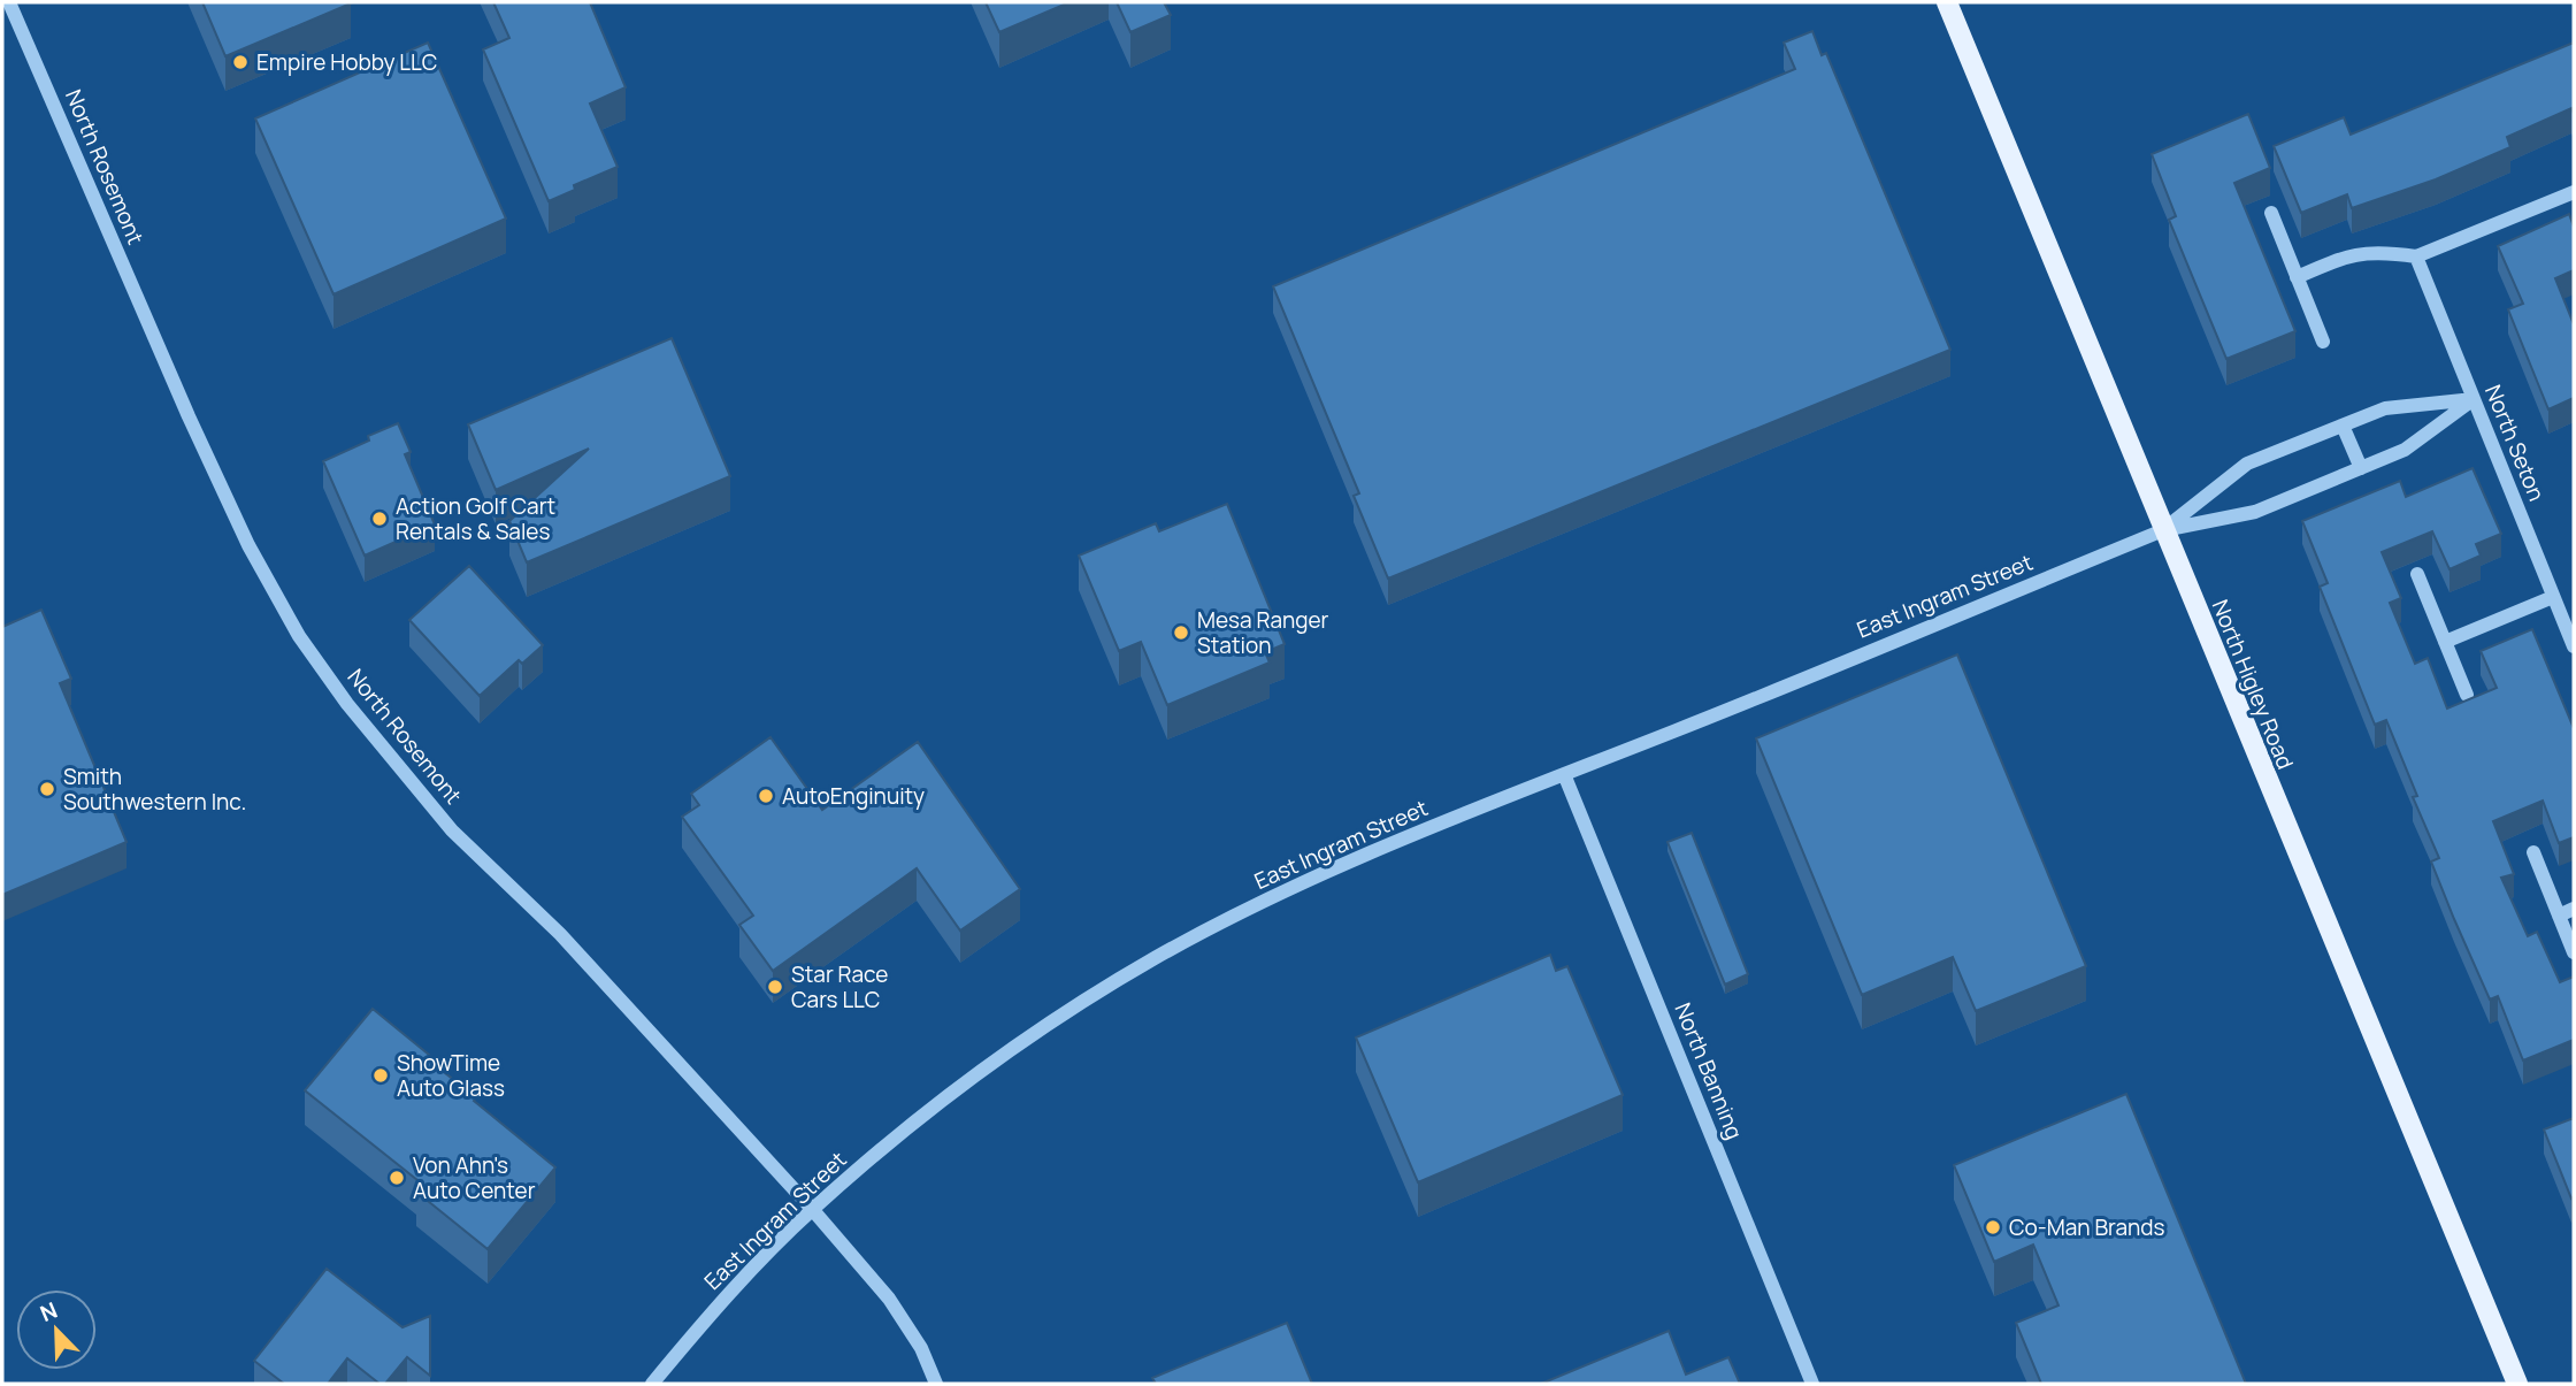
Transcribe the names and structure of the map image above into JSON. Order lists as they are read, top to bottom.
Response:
{
  "streets": {
    "main road": ["North Higley Road"],
    "street": [
      "North Rosemont",
      "North Seton",
      "East Ingram Street",
      "North Banning"
    ]
  },
  "crossings": [
    ["North Rosemont", "East Ingram Street"],
    ["North Seton", "East Ingram Street"],
    ["East Ingram Street", "North Higley Road"],
    ["East Ingram Street", "North Banning"]
  ],
  "places": [
    "Empire Hobby LLC",
    "Action Golf Cart Rentals & Sales",
    "Mesa Ranger Station",
    "Smith Southwestern Inc.",
    "AutoEnginuity",
    "Star Race Cars LLC",
    "ShowTime Auto Glass",
    "Von Ahn's Auto Center",
    "Co-Man Brands"
  ],
  "north": "top left"
}
